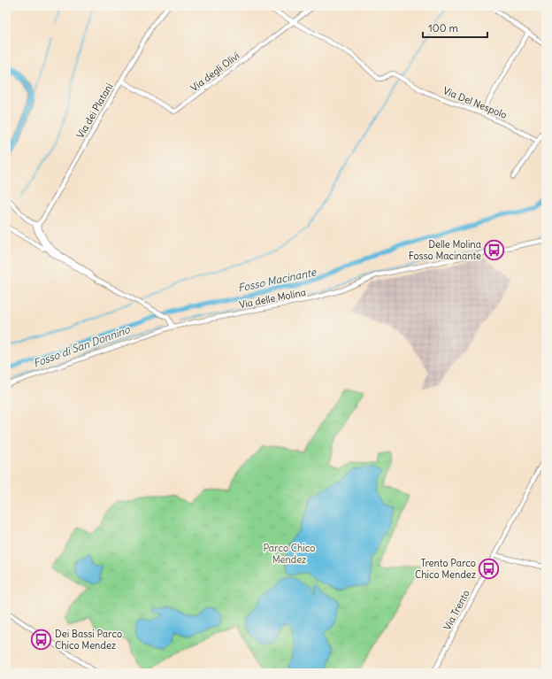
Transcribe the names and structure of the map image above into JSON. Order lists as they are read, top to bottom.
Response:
{
  "streets": {
    "street": [
      "Via degli Olivi",
      "Via Del Nespolo",
      "Via dei Platani",
      "Via delle Molina",
      "Via Trento"
    ]
  },
  "crossings": [
    ["Via degli Olivi", "Via Del Nespolo"],
    ["Via degli Olivi", "Via dei Platani"]
  ],
  "water": ["Fosso Macinante", "Fosso di San Donnino"],
  "parks": ["Parco Chico Mendez"],
  "places": {
    "bus stop": ["Delle Molina Fosso Macinante", "Trento Parco Chico Mendez", "Dei Bassi Parco Chico Mendez"]
  },
  "scale_bar": "100 m"
}
